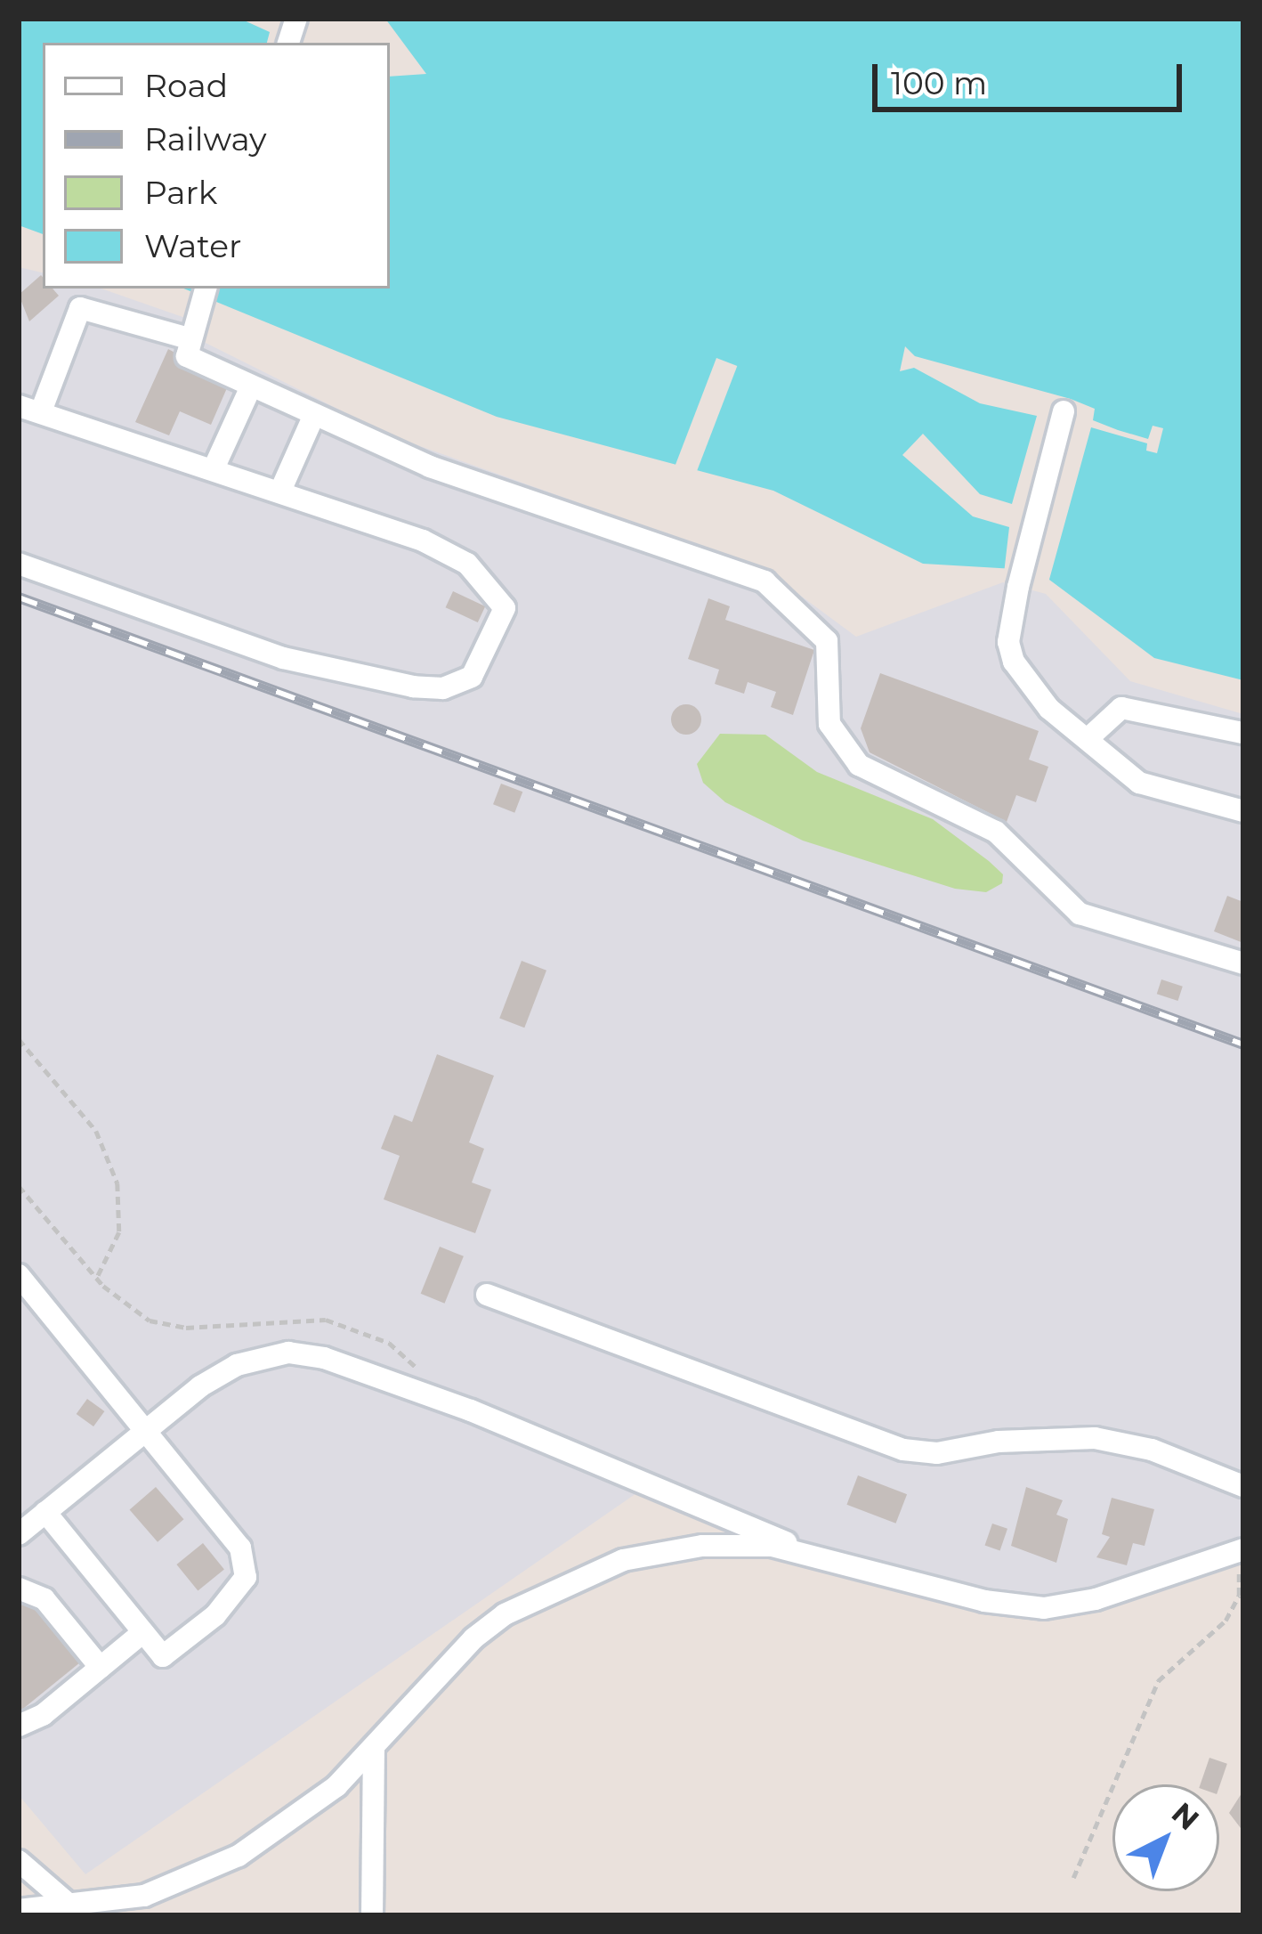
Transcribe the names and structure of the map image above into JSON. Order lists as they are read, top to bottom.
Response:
{
  "legend": [
    "Road",
    "Railway",
    "Park",
    "Water"
  ],
  "scale_bar": "100 m",
  "north": "top right"
}
